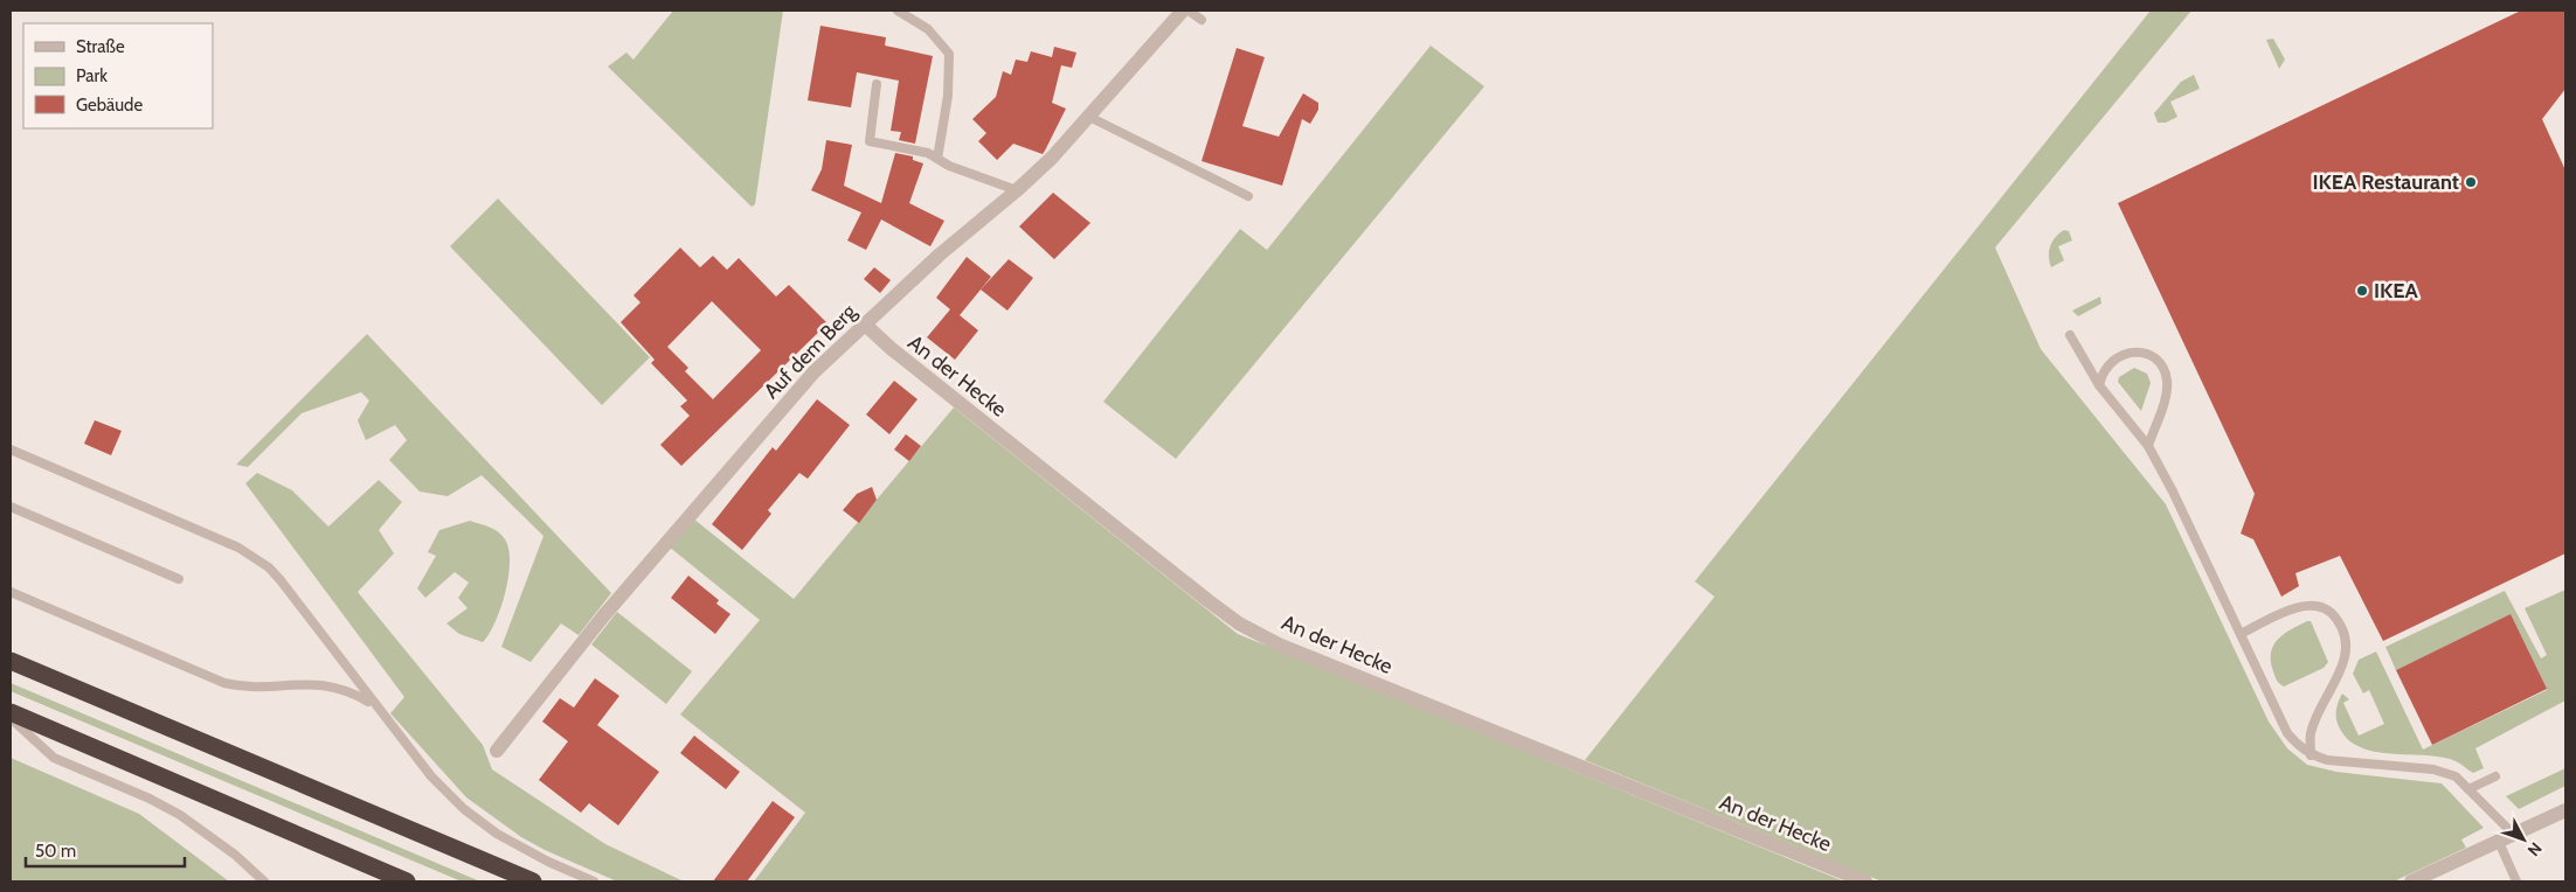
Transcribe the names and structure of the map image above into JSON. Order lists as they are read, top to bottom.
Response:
{
  "streets": {
    "street": ["Auf dem Berg", "An der Hecke"]
  },
  "crossings": [
    ["Auf dem Berg", "An der Hecke"]
  ],
  "places": ["IKEA Restaurant", "IKEA"],
  "legend": ["Straße", "Park", "Gebäude"],
  "scale_bar": "50 m",
  "north": "bottom right"
}
